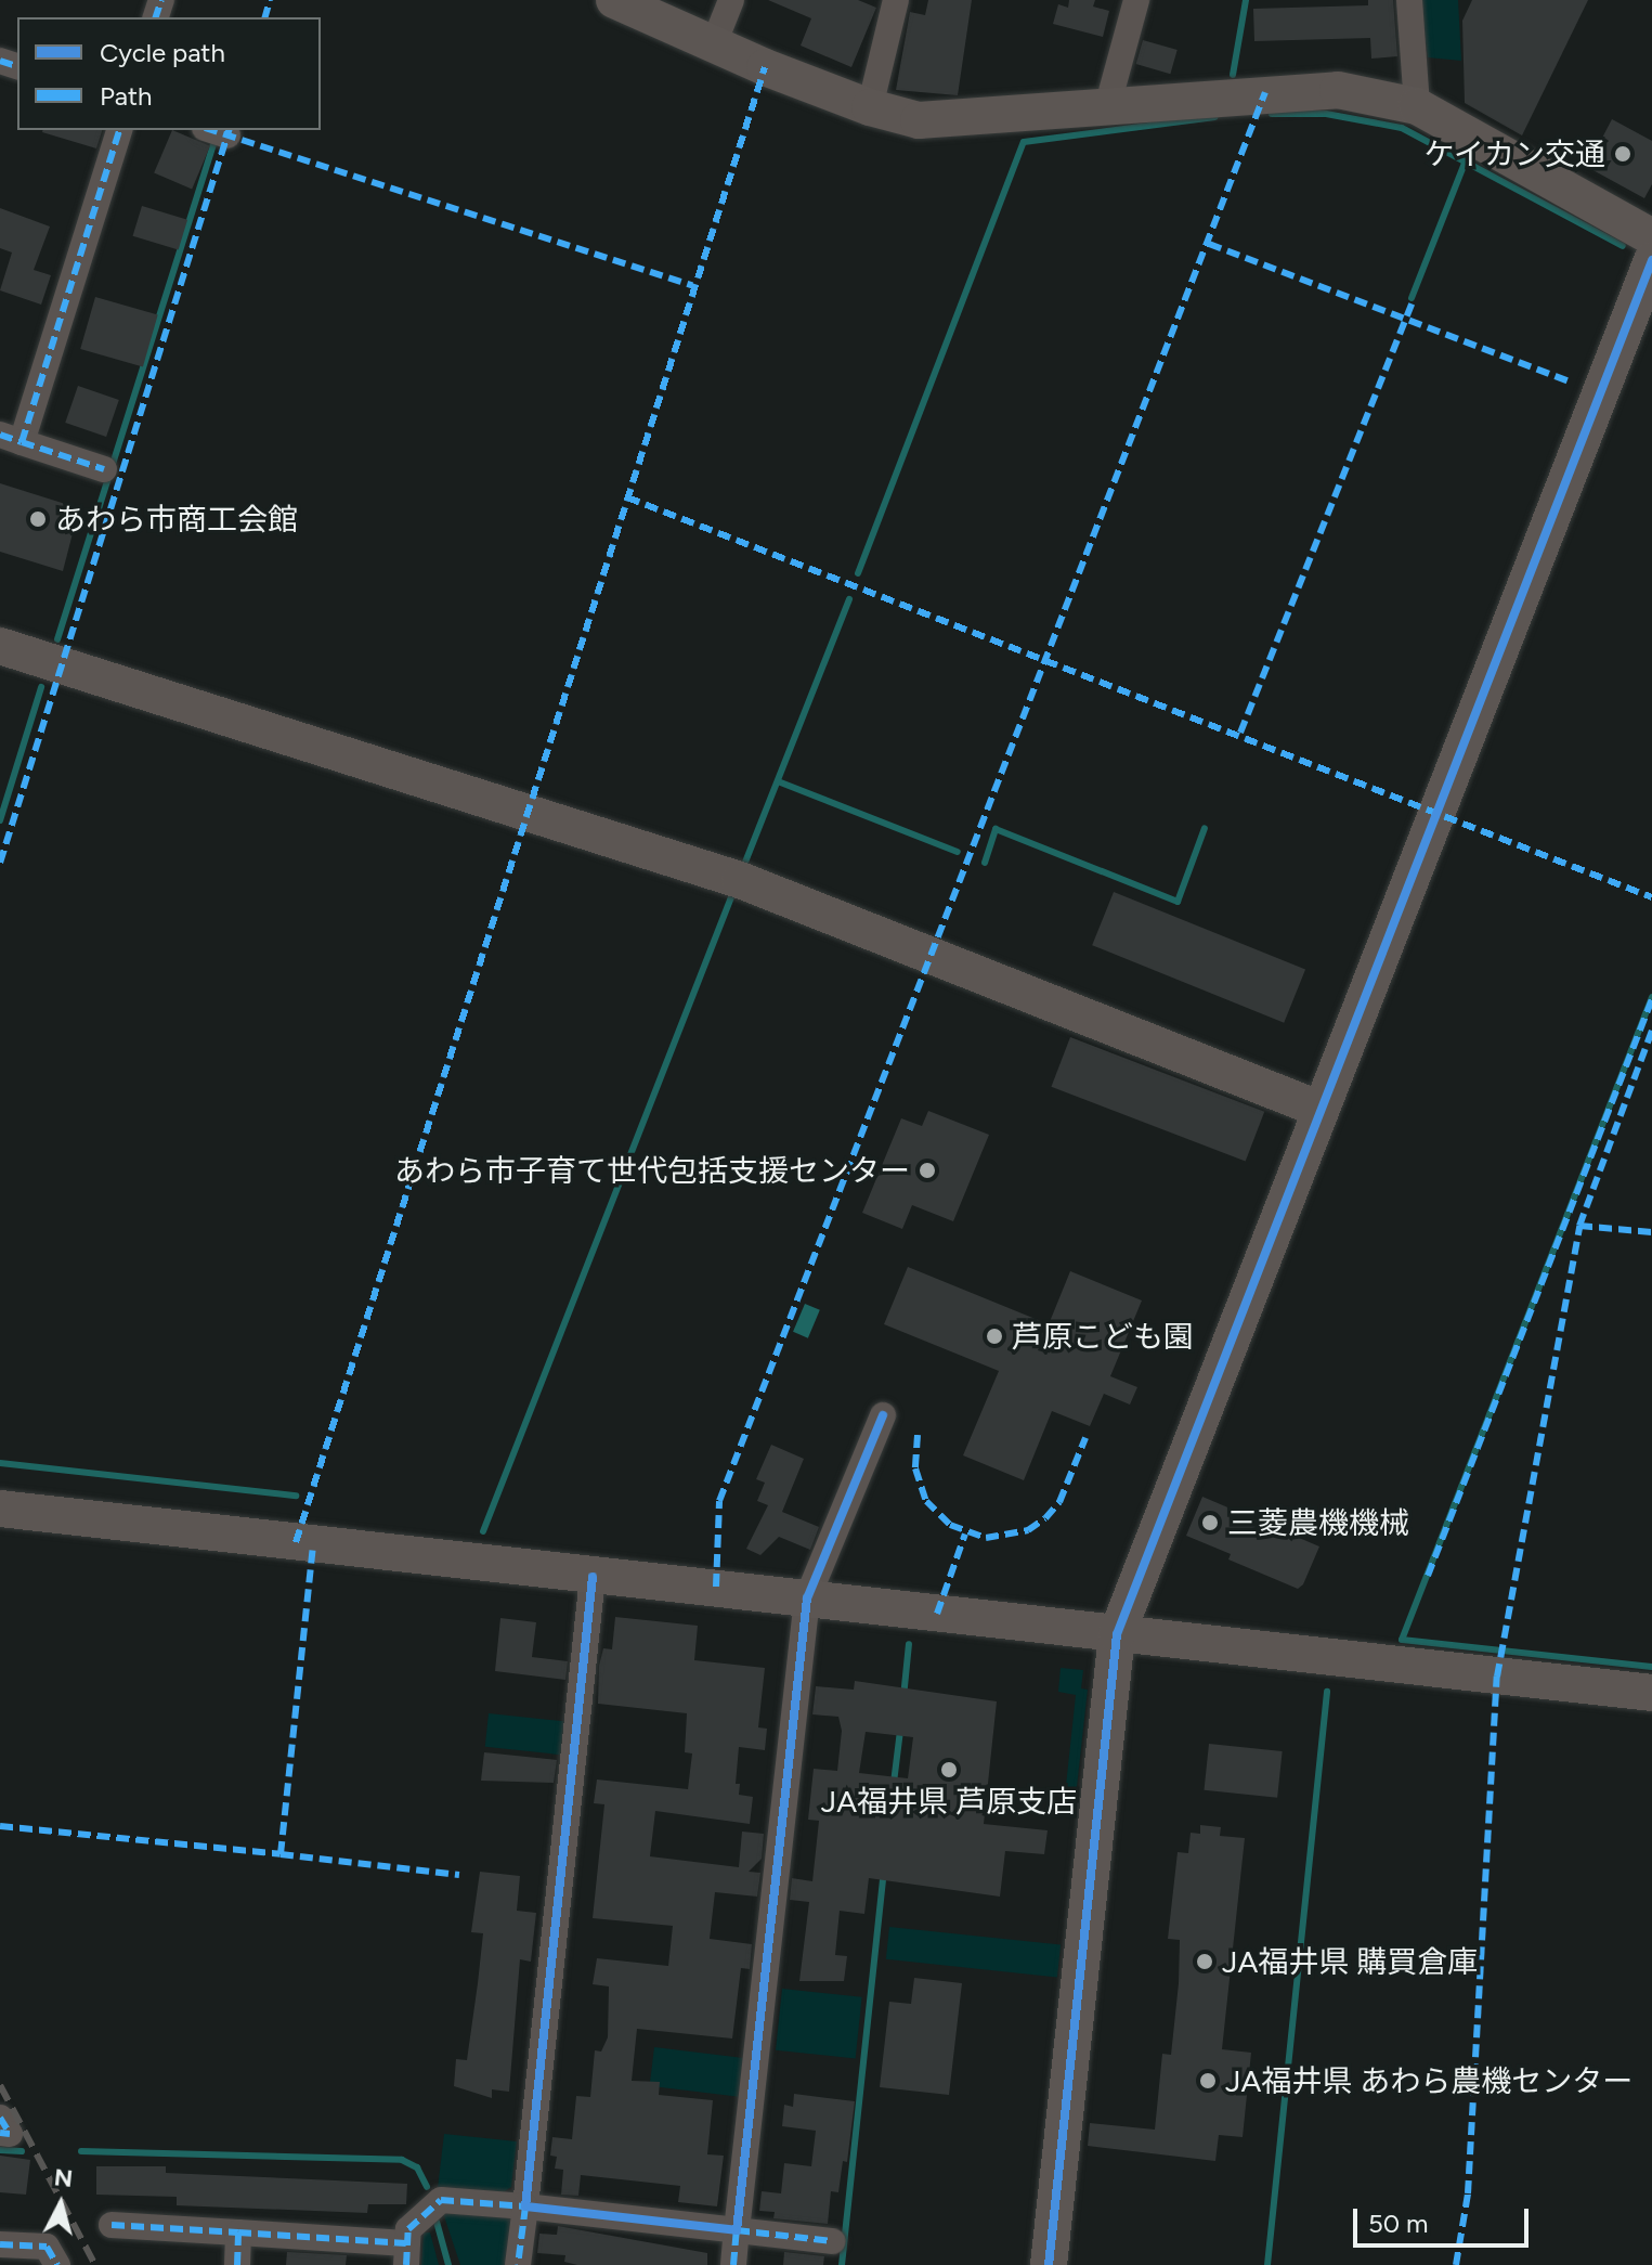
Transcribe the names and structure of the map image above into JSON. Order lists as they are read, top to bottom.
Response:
{
  "places": [
    "ケイカン交通",
    "あわら市商工会館",
    "あわら市子育て世代包括支援センター",
    "芦原こども園",
    "三菱農機機械",
    "JA福井県 芦原支店",
    "JA福井県 購買倉庫",
    "JA福井県 あわら農機センター"
  ],
  "legend": ["Cycle path", "Path"],
  "scale_bar": "50 m",
  "north": "top"
}
